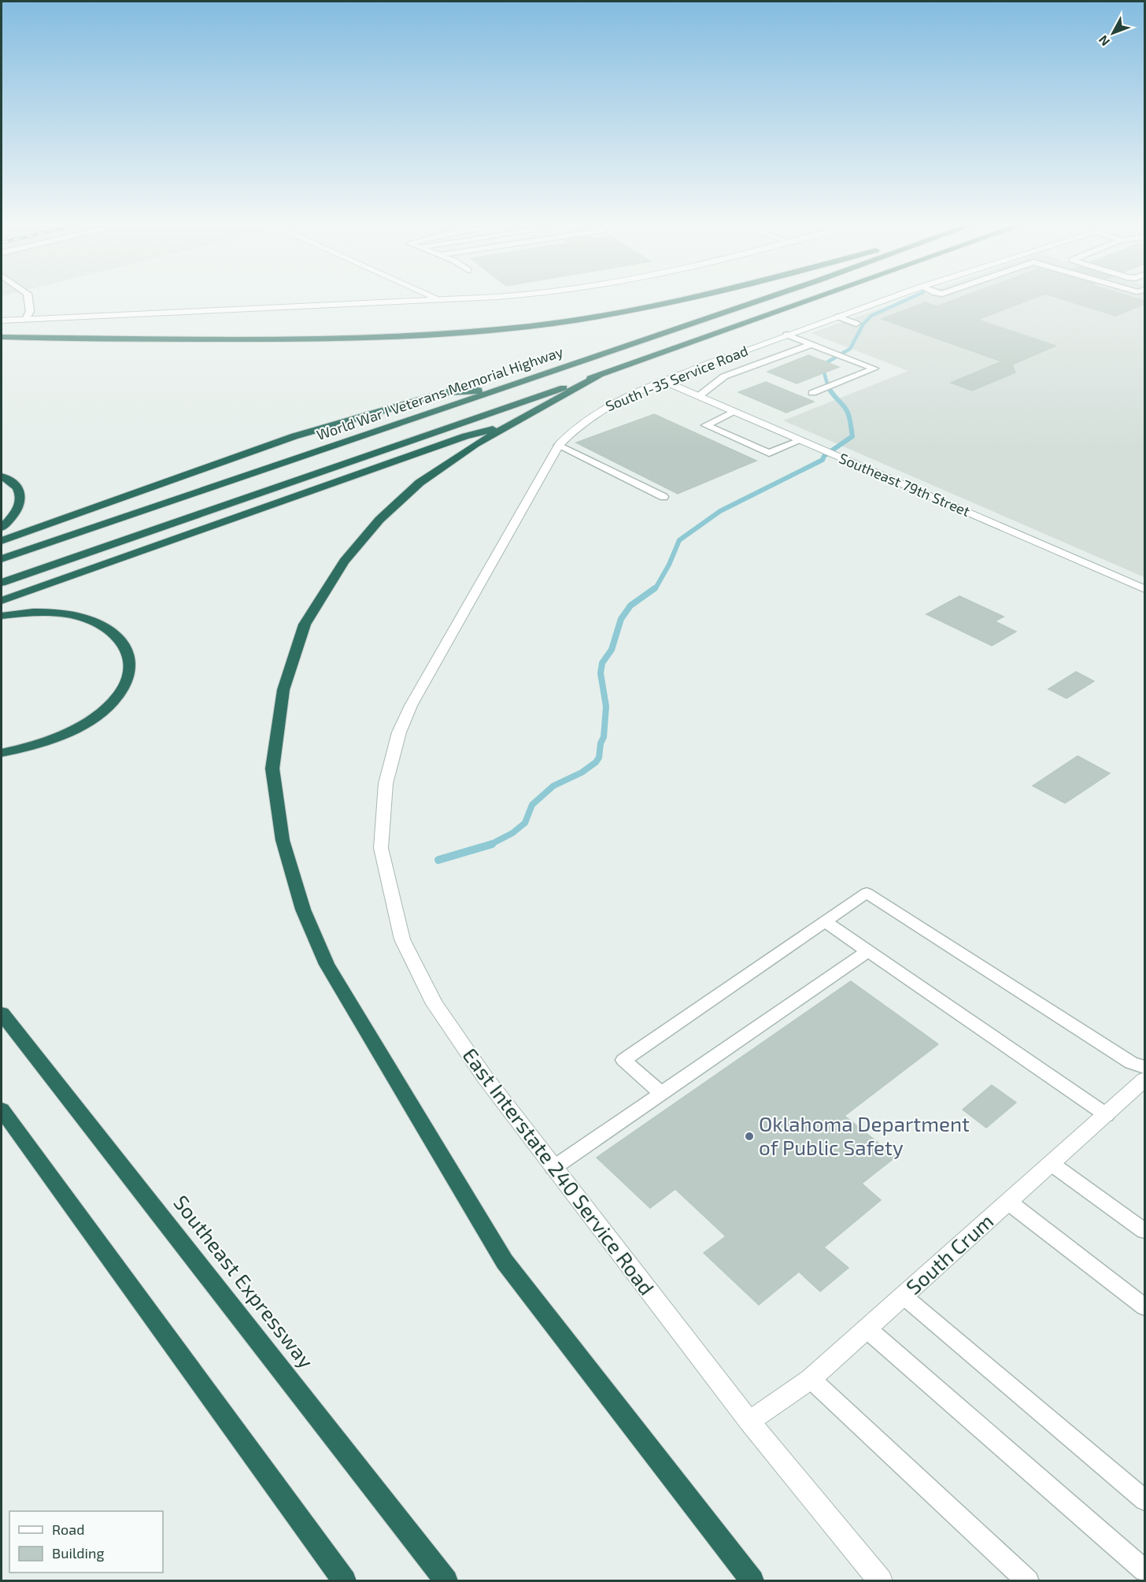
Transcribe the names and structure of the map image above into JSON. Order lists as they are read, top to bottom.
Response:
{
  "streets": {
    "highway": ["World War I Veterans Memorial Highway", "Southeast Expressway"],
    "street": [
      "South I-35 Service Road",
      "Southeast 79th Street",
      "East Interstate 240 Service Road",
      "South Crum"
    ]
  },
  "crossings": [
    ["South I-35 Service Road", "Southeast 79th Street"],
    ["South I-35 Service Road", "East Interstate 240 Service Road"],
    ["East Interstate 240 Service Road", "South Crum"]
  ],
  "places": ["Oklahoma Department of Public Safety"],
  "legend": ["Road", "Building"],
  "north": "bottom left"
}
